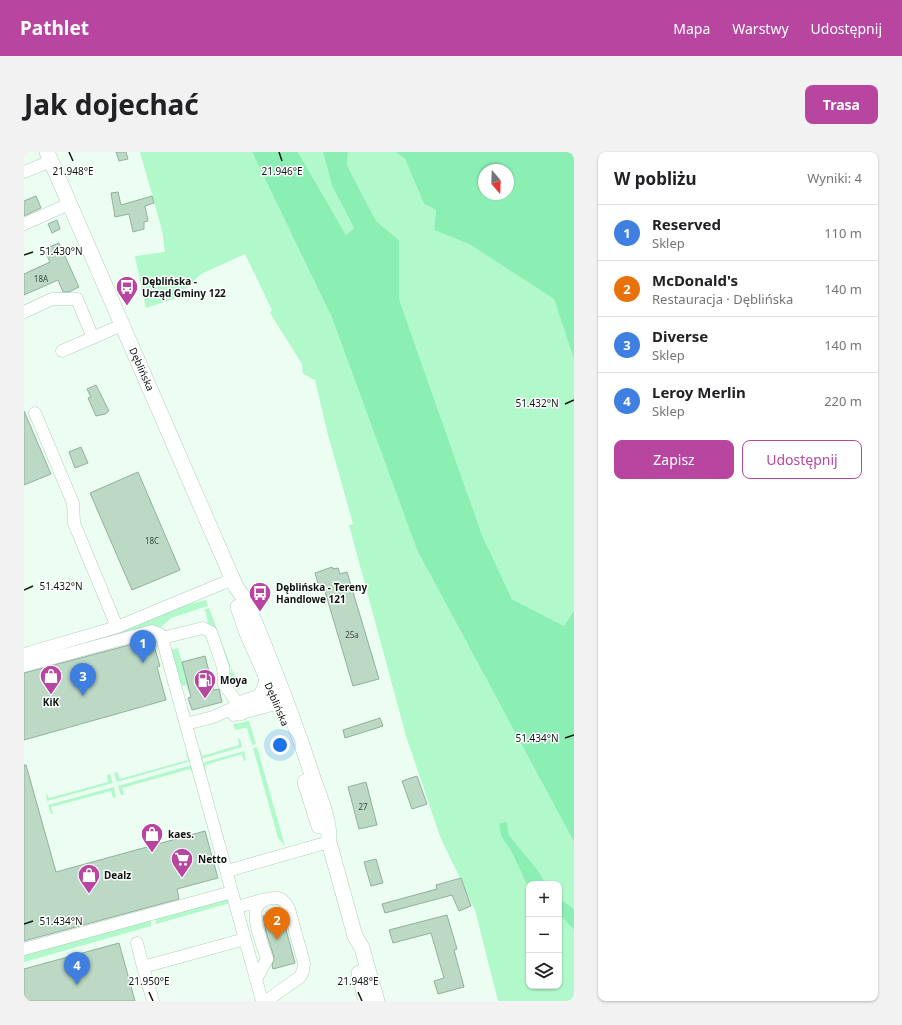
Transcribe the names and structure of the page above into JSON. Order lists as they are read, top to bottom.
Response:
{
  "streets": {
    "main road": ["Dęblińska"]
  },
  "places": {
    "bus stop": ["Dęblińska - Urząd Gminy 122", "Dęblińska - Tereny Handlowe 121"],
    "shop": ["KiK", "kaes.", "Dealz"],
    "fuel station": ["Moya"],
    "supermarket": ["Netto"]
  },
  "house_numbers": [
    "18A",
    "18C",
    "25a",
    "27"
  ],
  "north": "bottom",
  "page": {
    "header": "Pathlet",
    "nav": ["Mapa", "Warstwy", "Udostępnij"],
    "title": "Jak dojechać",
    "buttons": [
      "Trasa",
      ["Zapisz", "Udostępnij"]
    ],
    "heading": ["W pobliżu", "Wyniki: 4"],
    "list": [
      {
        "mark": "1",
        "name": "Reserved",
        "note": "Sklep",
        "value": "110 m"
      },
      {
        "mark": "2",
        "name": "McDonald's",
        "note": "Restauracja · Dęblińska",
        "value": "140 m"
      },
      {
        "mark": "3",
        "name": "Diverse",
        "note": "Sklep",
        "value": "140 m"
      },
      {
        "mark": "4",
        "name": "Leroy Merlin",
        "note": "Sklep",
        "value": "220 m"
      }
    ],
    "pins": [
      "1",
      "3",
      "2",
      "4"
    ],
    "map_buttons": ["+", "−"]
  },
  "coordinates": [
    "21.948°E",
    "21.946°E",
    "51.430°N",
    "51.432°N",
    "51.434°N",
    "21.950°E"
  ]
}
